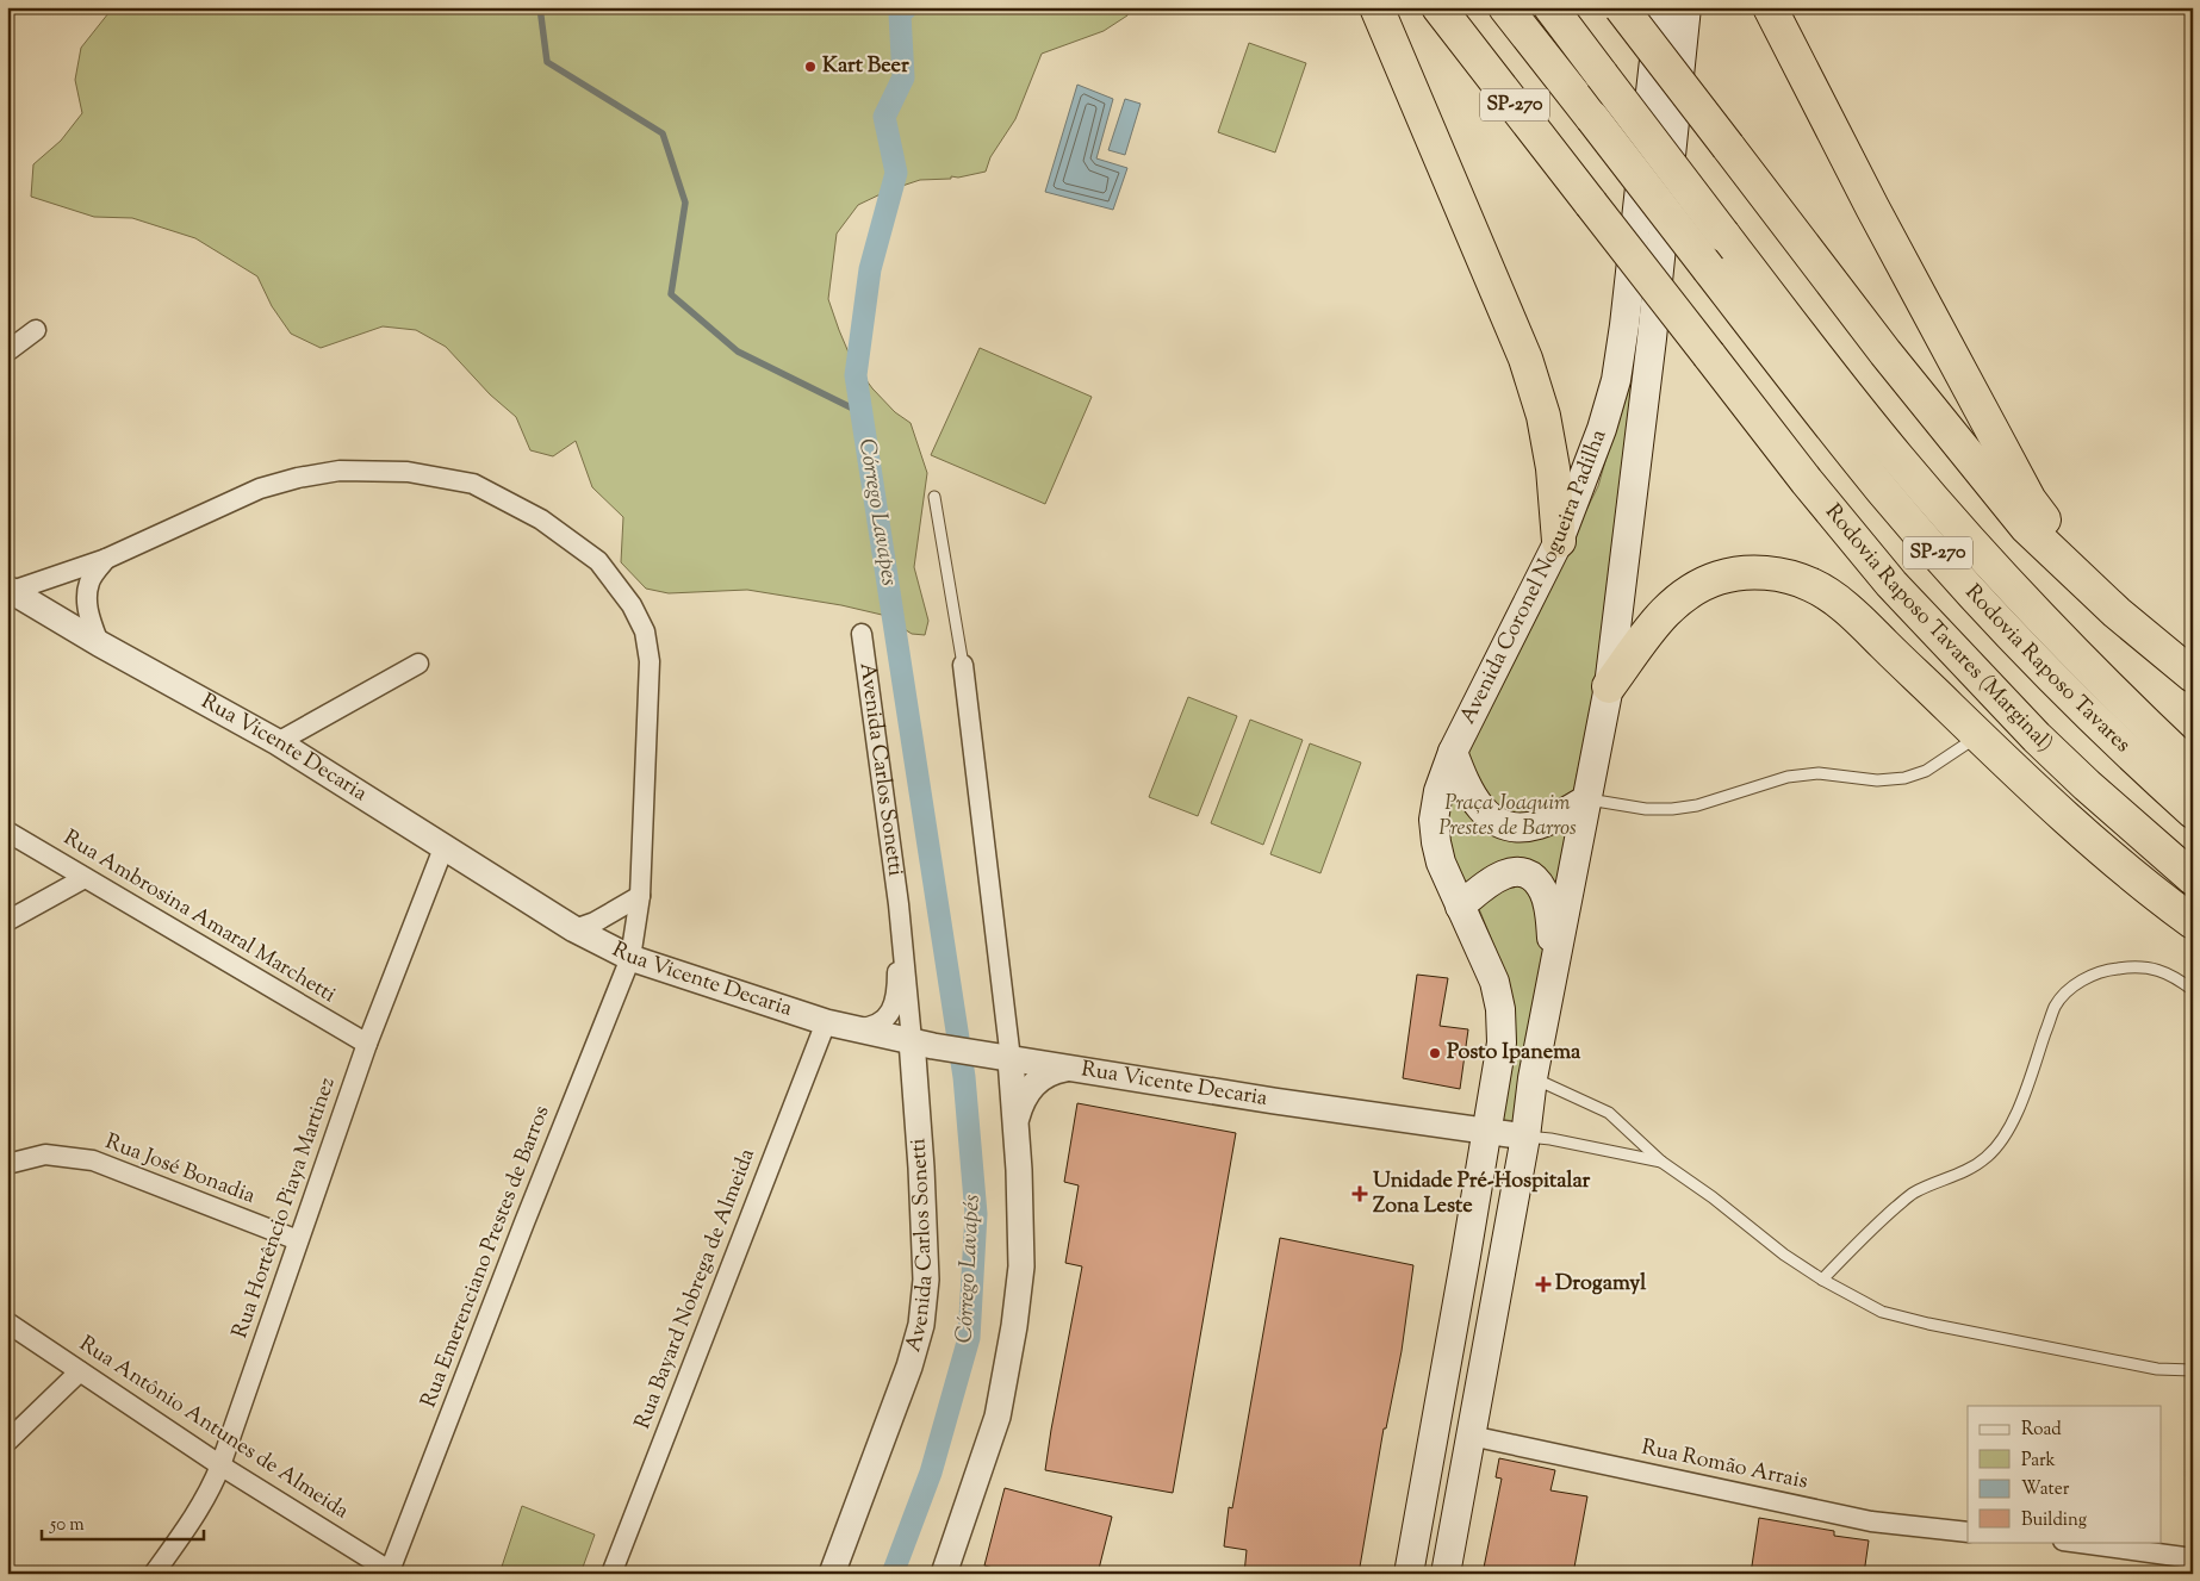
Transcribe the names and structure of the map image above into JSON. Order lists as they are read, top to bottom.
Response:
{
  "streets": {
    "highway": ["SP-270", "Rodovia Raposo Tavares (Marginal)", "Rodovia Raposo Tavares"],
    "main road": ["Avenida Coronel Nogueira Padilha"],
    "street": [
      "Rua Vicente Decaria",
      "Avenida Carlos Sonetti",
      "Rua Ambrosina Amaral Marchetti",
      "Rua José Bonadia",
      "Rua Hortêncio Piaya Martinez",
      "Rua Emerenciano Prestes de Barros",
      "Rua Bayard Nobrega de Almeida",
      "Rua Antônio Antunes de Almeida",
      "Rua Romão Arrais"
    ]
  },
  "crossings": [
    ["Avenida Coronel Nogueira Padilha", "Rua Vicente Decaria"],
    ["Avenida Coronel Nogueira Padilha", "Rua Romão Arrais"],
    ["Rua Vicente Decaria", "Avenida Carlos Sonetti"],
    ["Rua Vicente Decaria", "Rua Hortêncio Piaya Martinez"],
    ["Rua Vicente Decaria", "Rua Emerenciano Prestes de Barros"],
    ["Rua Vicente Decaria", "Rua Bayard Nobrega de Almeida"],
    ["Rua Ambrosina Amaral Marchetti", "Rua Hortêncio Piaya Martinez"],
    ["Rua José Bonadia", "Rua Hortêncio Piaya Martinez"],
    ["Rua Hortêncio Piaya Martinez", "Rua Antônio Antunes de Almeida"],
    ["Rua Emerenciano Prestes de Barros", "Rua Antônio Antunes de Almeida"]
  ],
  "water": ["Córrego Lavapes", "Córrego Lavapés"],
  "parks": ["Praça Joaquim Prestes de Barros"],
  "places": {
    "other": ["Kart Beer", "Posto Ipanema"],
    "health": ["Unidade Pré-Hospitalar Zona Leste", "Drogamyl"]
  },
  "legend": [
    "Road",
    "Park",
    "Water",
    "Building"
  ],
  "scale_bar": "50 m"
}
